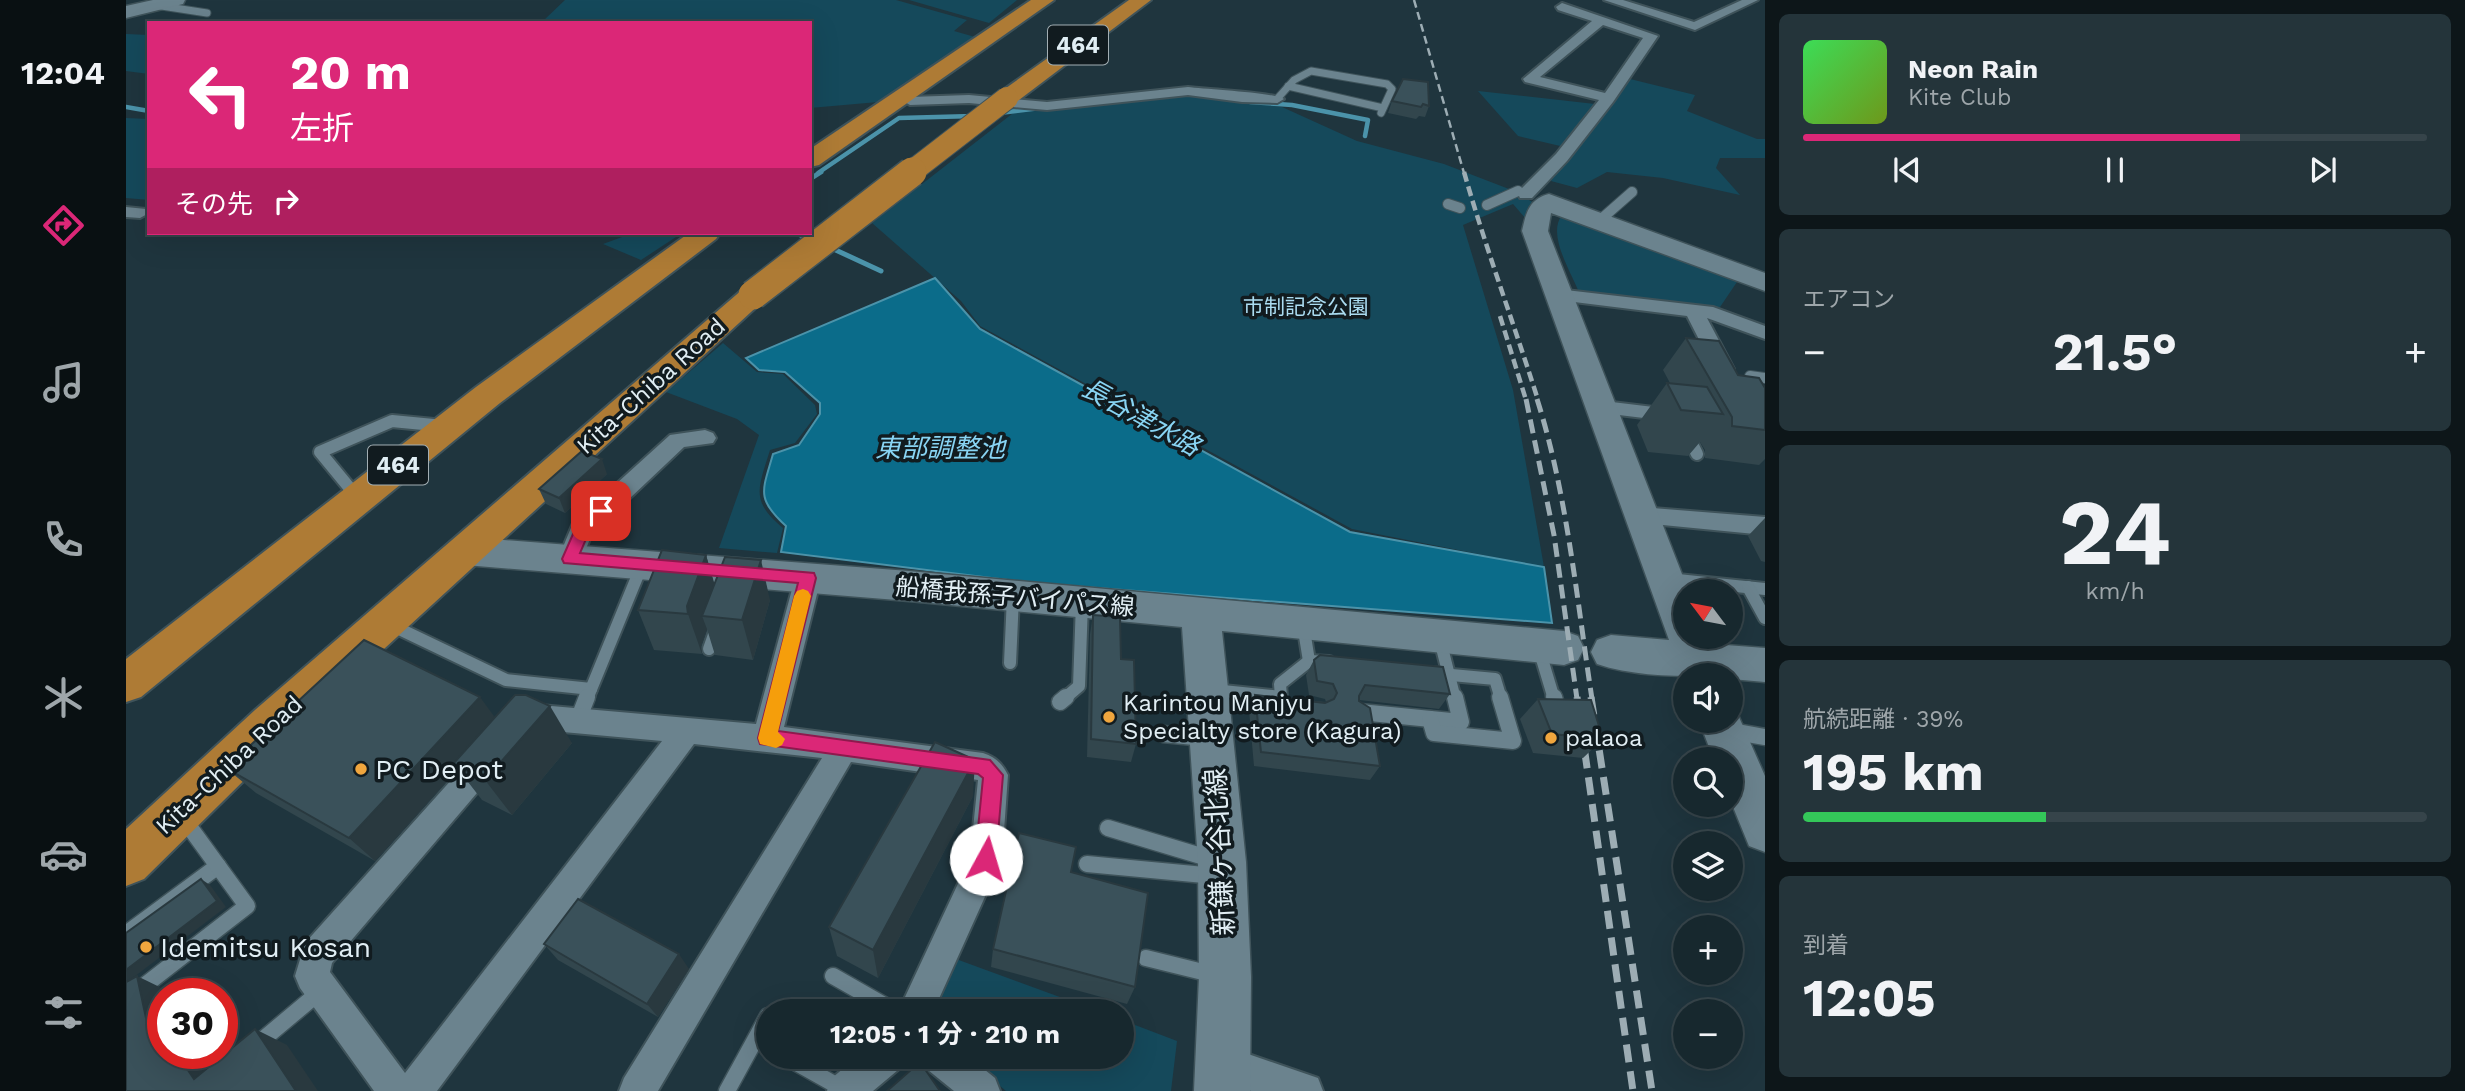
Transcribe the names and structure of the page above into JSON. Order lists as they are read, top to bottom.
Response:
{
  "streets": {
    "highway": ["464", "Kita-Chiba Road"],
    "street": ["船橋我孫子バイパス線", "新鎌ヶ谷北線"]
  },
  "crossings": [
    ["Kita-Chiba Road", "船橋我孫子バイパス線"],
    ["船橋我孫子バイパス線", "新鎌ヶ谷北線"]
  ],
  "water": ["長谷津水路", "東部調整池"],
  "parks": ["市制記念公園"],
  "places": [
    "Karintou Manjyu Specialty store (Kagura)",
    "palaoa",
    "PC Depot",
    "Idemitsu Kosan"
  ],
  "north": "top left",
  "page": {
    "tabs": "12:04",
    "turn": ["20 m", "左折"],
    "song": ["Neon Rain", "Kite Club"],
    "then": "その先",
    "tile": [
      "エアコン",
      ["24", "km/h"],
      ["航続距離 · 39%", "195 km"],
      ["到着", "12:05"]
    ],
    "heat": ["−", "21.5°", "+"],
    "map_buttons": ["+", "−"],
    "limit": "30",
    "trip": "12:05 · 1 分 · 210 m"
  }
}
